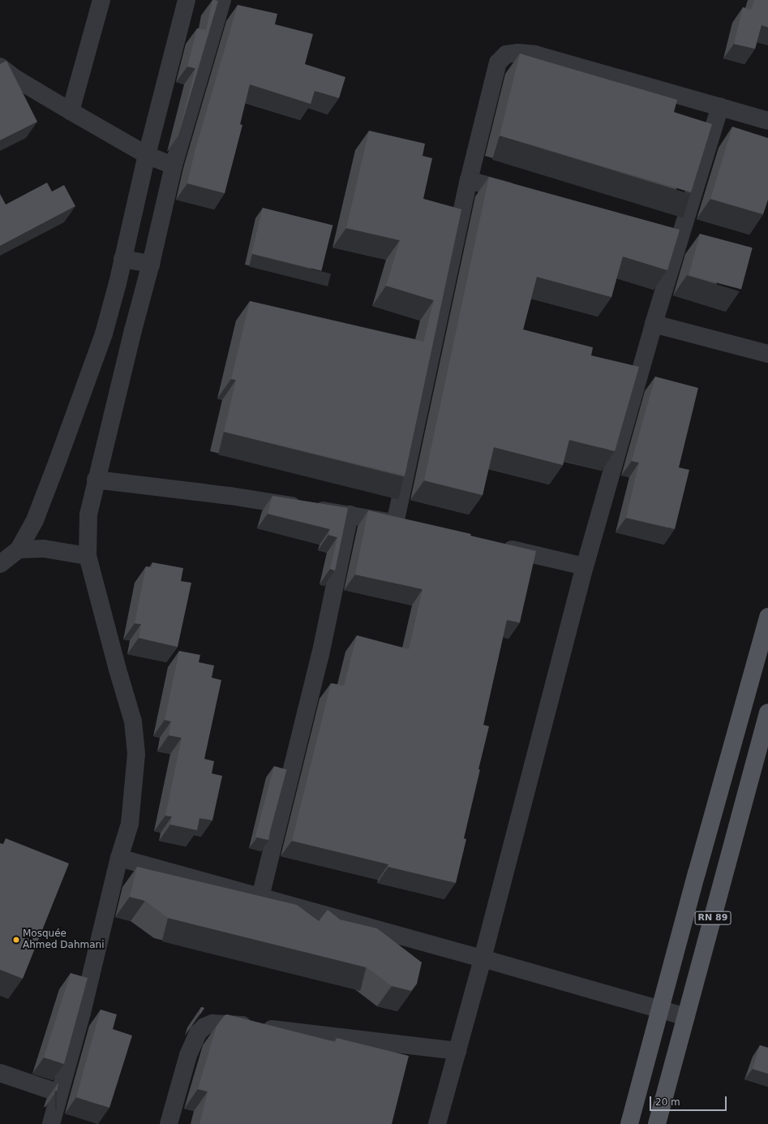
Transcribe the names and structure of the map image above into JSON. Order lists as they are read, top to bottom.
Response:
{
  "streets": {
    "main road": ["RN 89"]
  },
  "places": ["Mosquée Ahmed Dahmani"],
  "scale_bar": "20 m"
}
